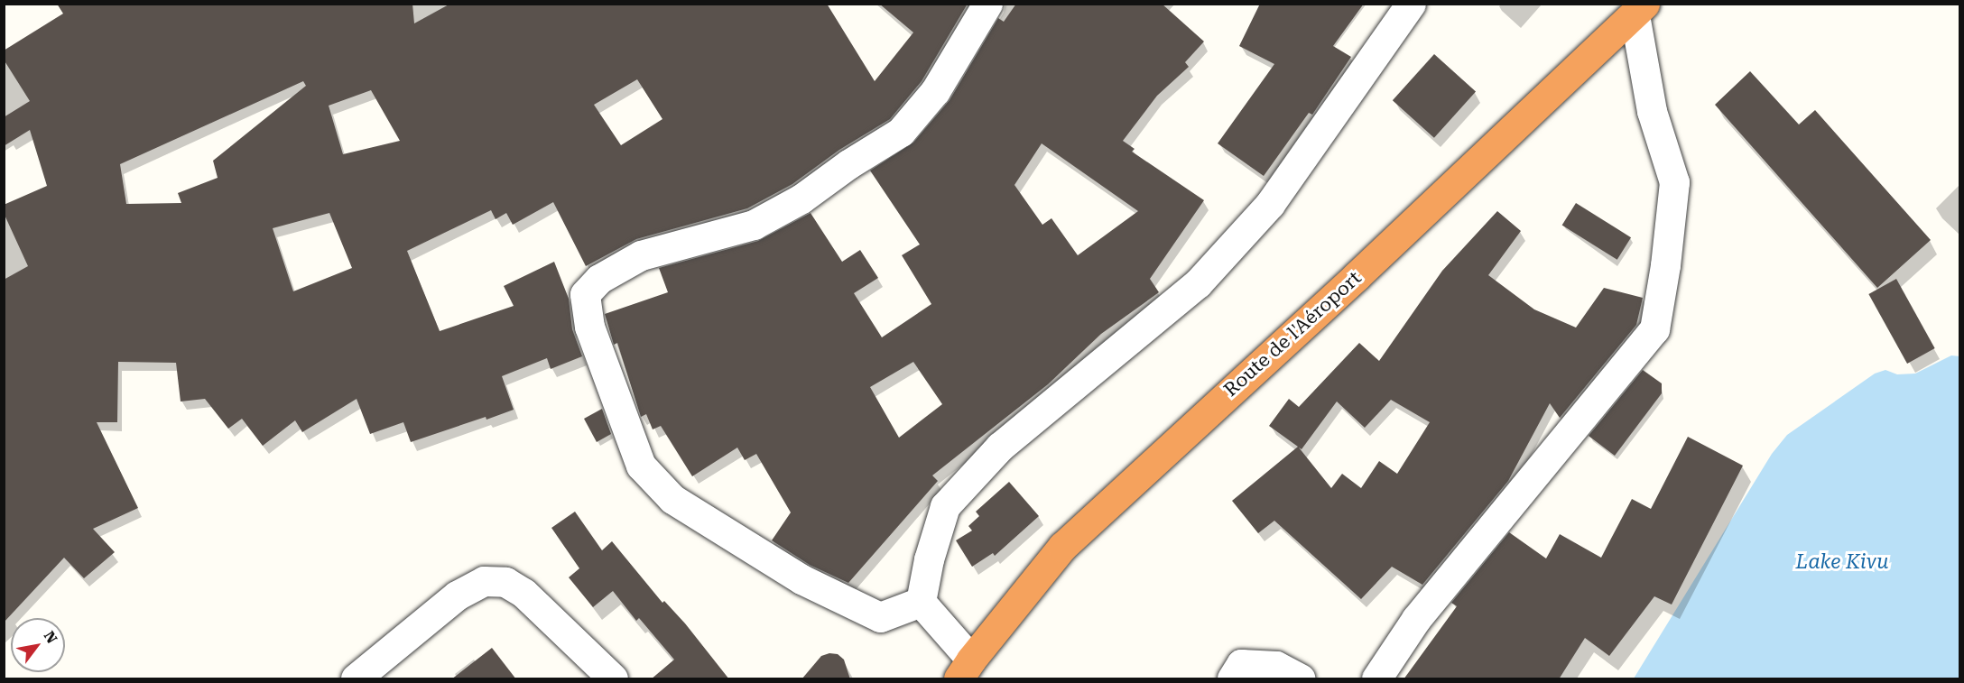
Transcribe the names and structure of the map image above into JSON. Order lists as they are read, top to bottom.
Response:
{
  "streets": {
    "highway": ["Route de l'Aéroport"]
  },
  "water": ["Lake Kivu"],
  "north": "top right"
}
